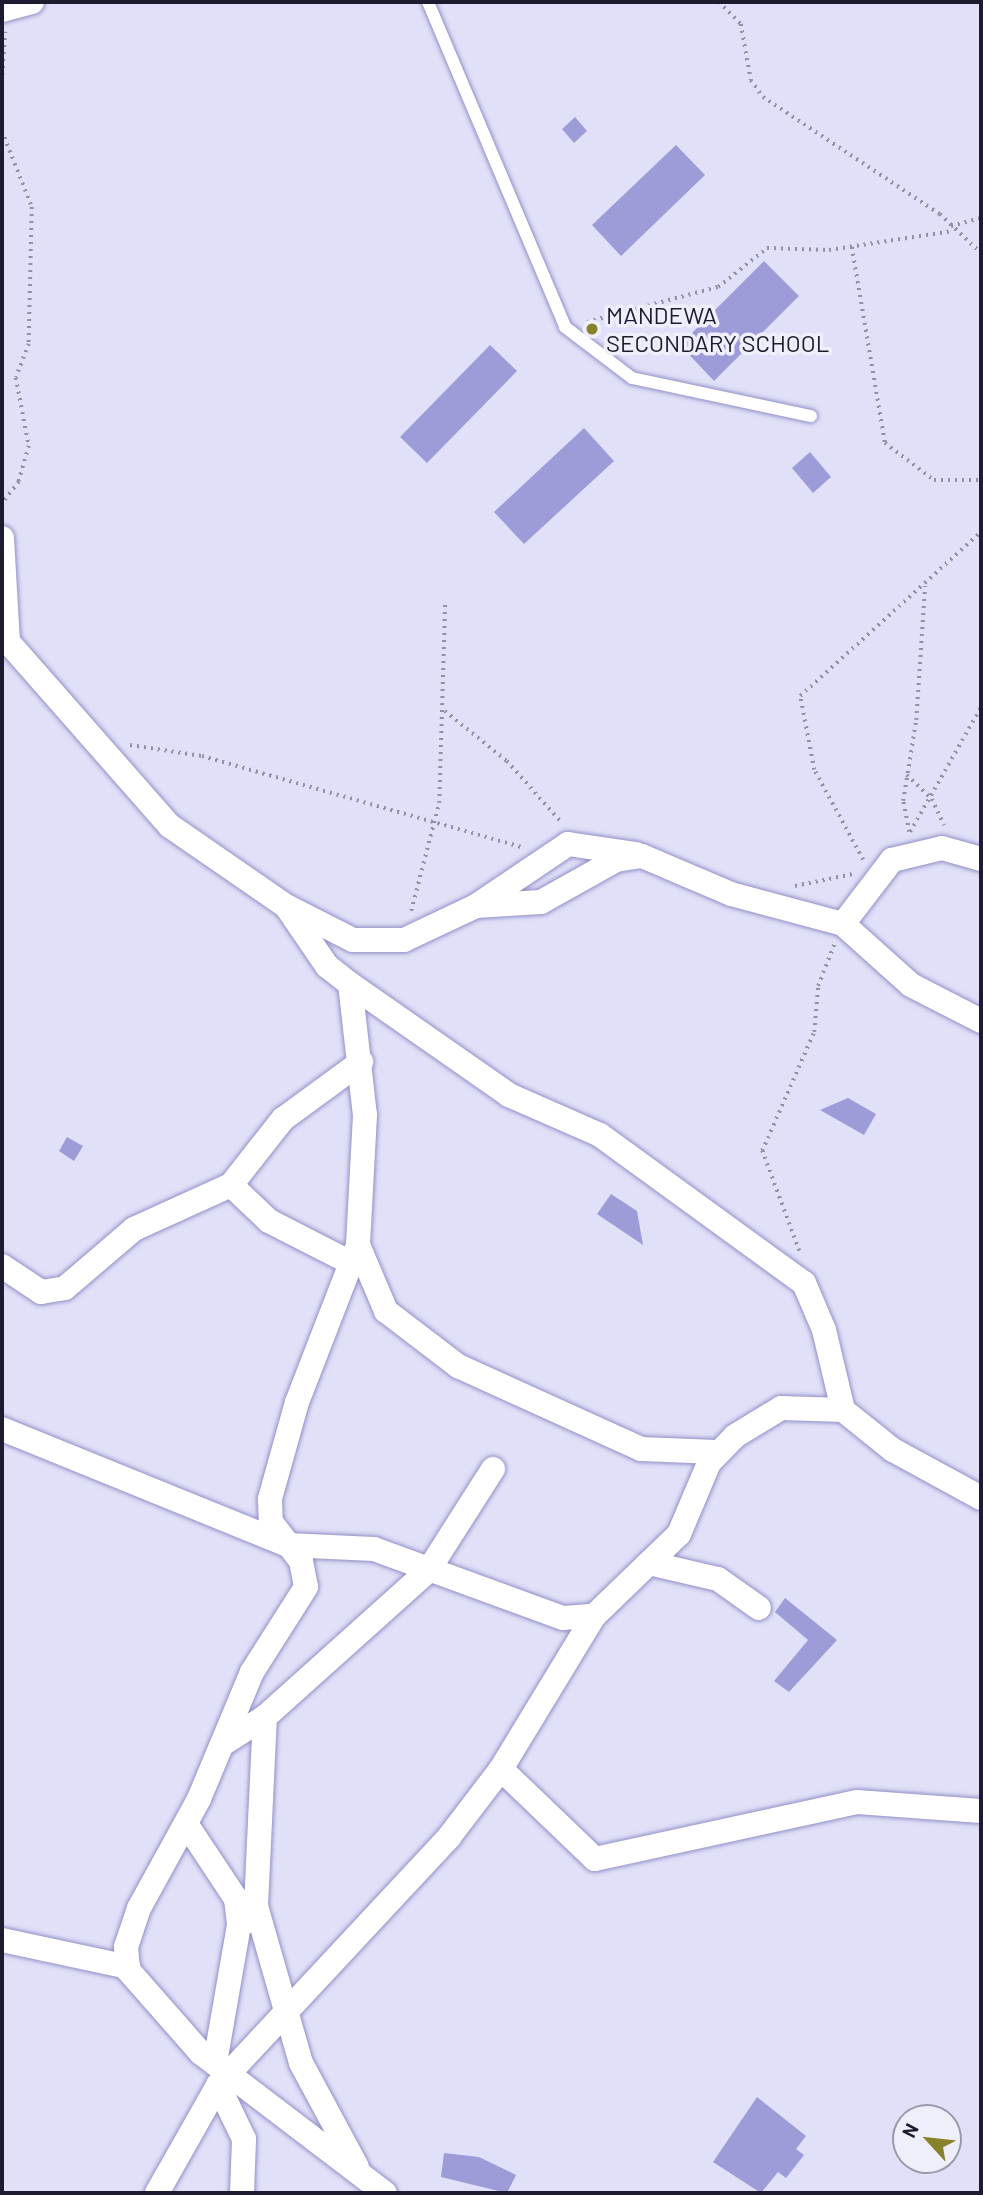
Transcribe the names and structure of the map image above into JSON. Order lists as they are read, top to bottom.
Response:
{
  "places": ["MANDEWA SECONDARY SCHOOL"],
  "north": "top left"
}
